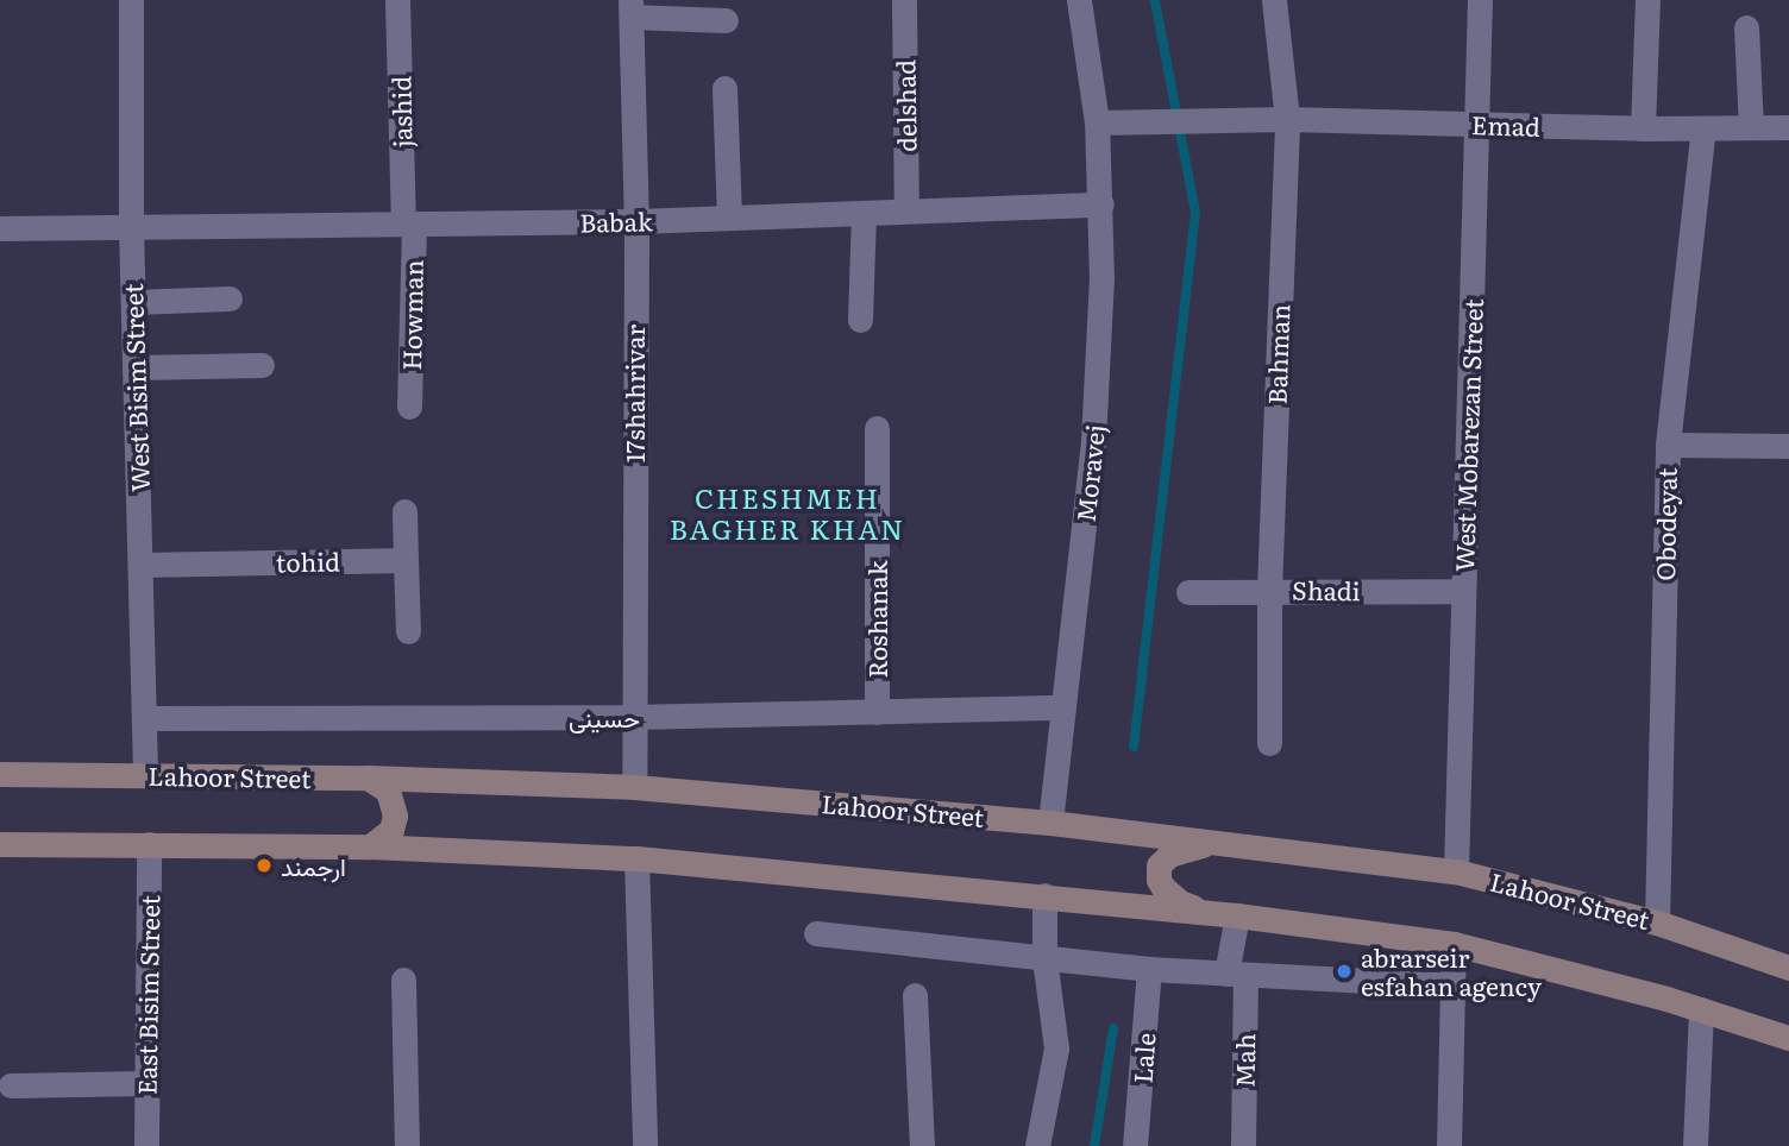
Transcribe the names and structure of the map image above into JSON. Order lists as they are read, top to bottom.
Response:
{
  "streets": {
    "main road": ["Lahoor Street"],
    "street": [
      "delshad",
      "jashid",
      "Emad",
      "Babak",
      "Howman",
      "Bahman",
      "West Bisim Street",
      "17shahrivar",
      "West Mobarezan Street",
      "Moravej",
      "Obodeyat",
      "tohid",
      "Shadi",
      "Roshanak",
      "حسینی",
      "East Bisim Street",
      "Lale",
      "Mah"
    ]
  },
  "crossings": [
    ["delshad", "Babak"],
    ["jashid", "Babak"],
    ["jashid", "Howman"],
    ["Emad", "Bahman"],
    ["Emad", "West Mobarezan Street"],
    ["Emad", "Moravej"],
    ["Emad", "Obodeyat"],
    ["Babak", "Howman"],
    ["Babak", "West Bisim Street"],
    ["Babak", "17shahrivar"],
    ["Babak", "Moravej"],
    ["Bahman", "Shadi"],
    ["West Bisim Street", "tohid"],
    ["West Bisim Street", "حسینی"],
    ["West Bisim Street", "Lahoor Street"],
    ["17shahrivar", "حسینی"],
    ["17shahrivar", "Lahoor Street"],
    ["West Mobarezan Street", "Shadi"],
    ["West Mobarezan Street", "Lahoor Street"],
    ["Moravej", "حسینی"],
    ["Moravej", "Lahoor Street"],
    ["Obodeyat", "Lahoor Street"],
    ["Roshanak", "حسینی"]
  ],
  "districts": ["CHESHMEH BAGHER KHAN"],
  "places": ["ارجمند", "abrarseir esfahan agency"]
}
